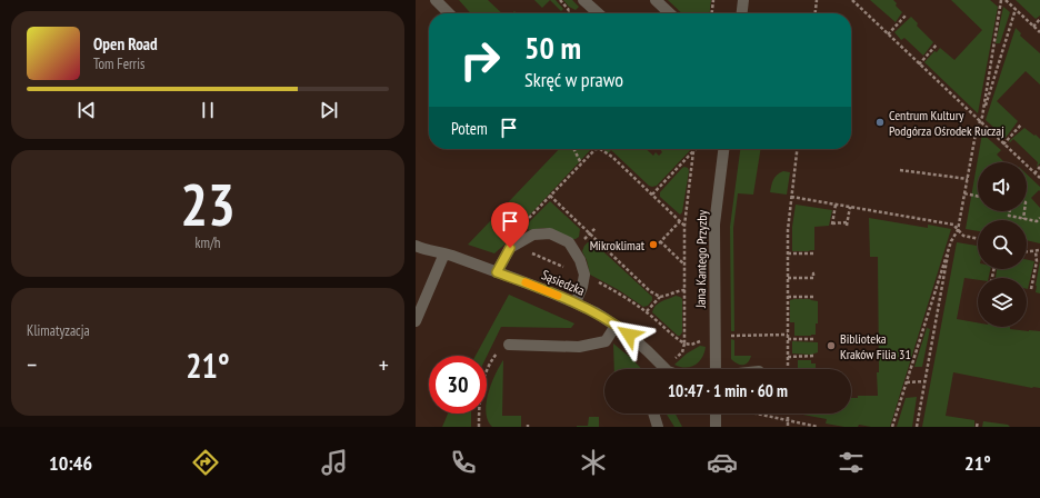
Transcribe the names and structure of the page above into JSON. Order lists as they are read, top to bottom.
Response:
{
  "streets": {
    "street": ["Jana Kantego Przyzby", "Sąsiedzka"]
  },
  "places": ["Centrum Kultury Podgórza Ośrodek Ruczaj", "Mikroklimat", "Biblioteka Kraków Filia 31"],
  "page": {
    "turn": ["50 m", "Skręć w prawo"],
    "song": ["Open Road", "Tom Ferris"],
    "then": "Potem",
    "tile": [
      ["23", "km/h"],
      "Klimatyzacja"
    ],
    "heat": ["−", "21°", "+"],
    "limit": "30",
    "trip": "10:47 · 1 min · 60 m",
    "tabs": ["10:46", "21°"]
  }
}
